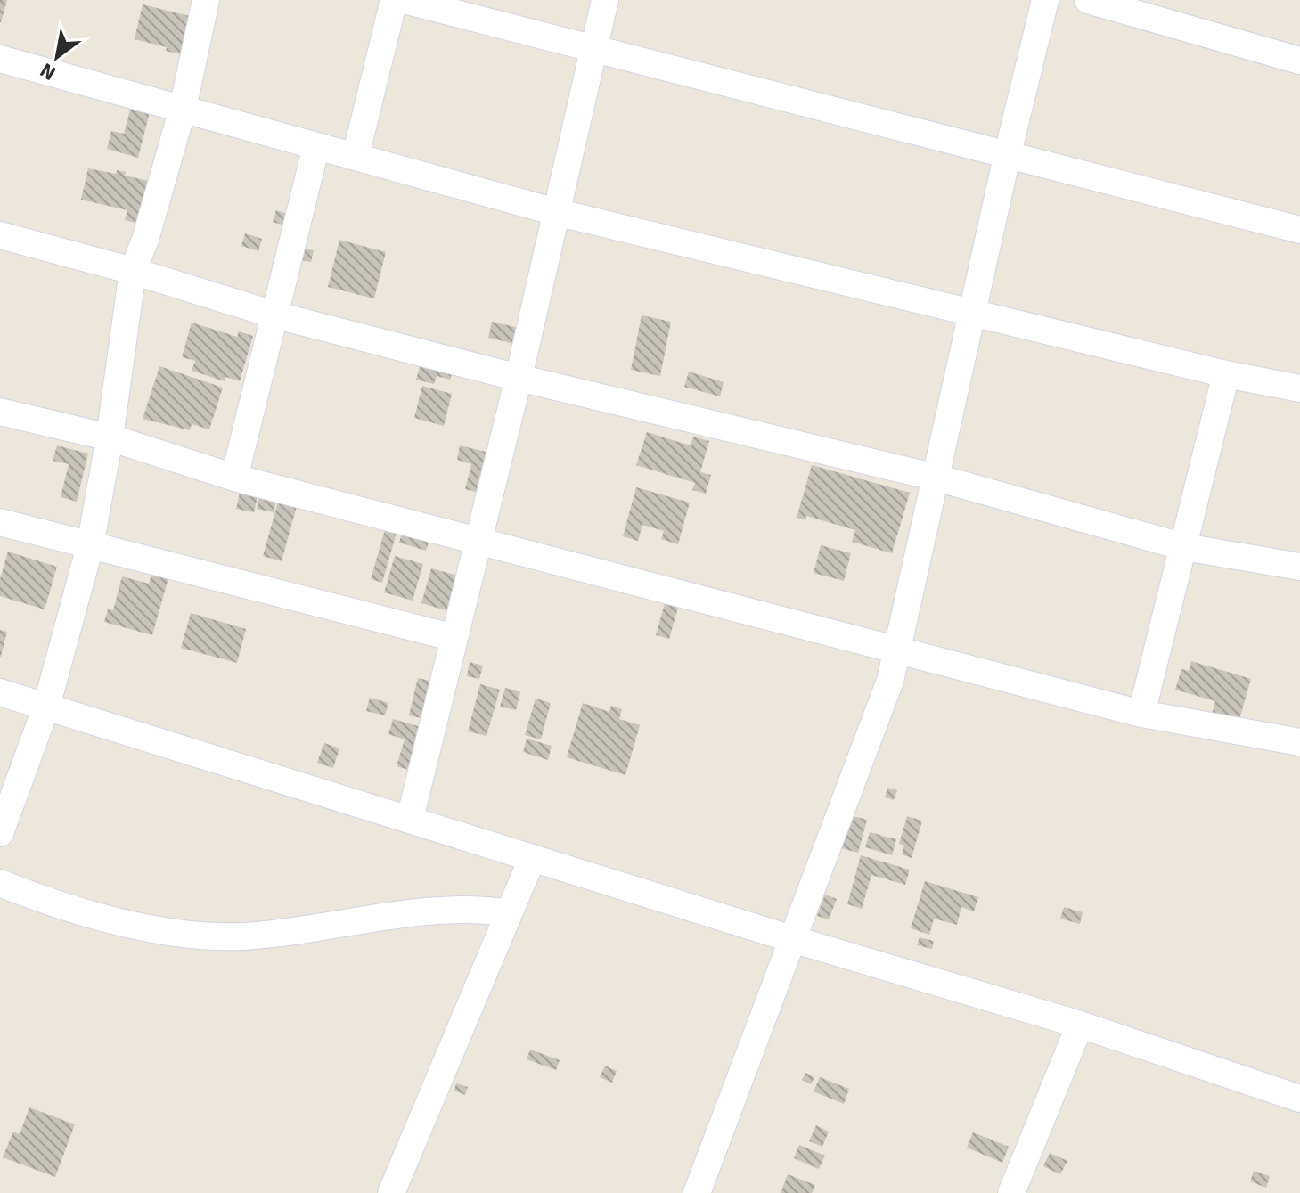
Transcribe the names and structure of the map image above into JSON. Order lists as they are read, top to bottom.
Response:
{
  "north": "bottom left"
}
